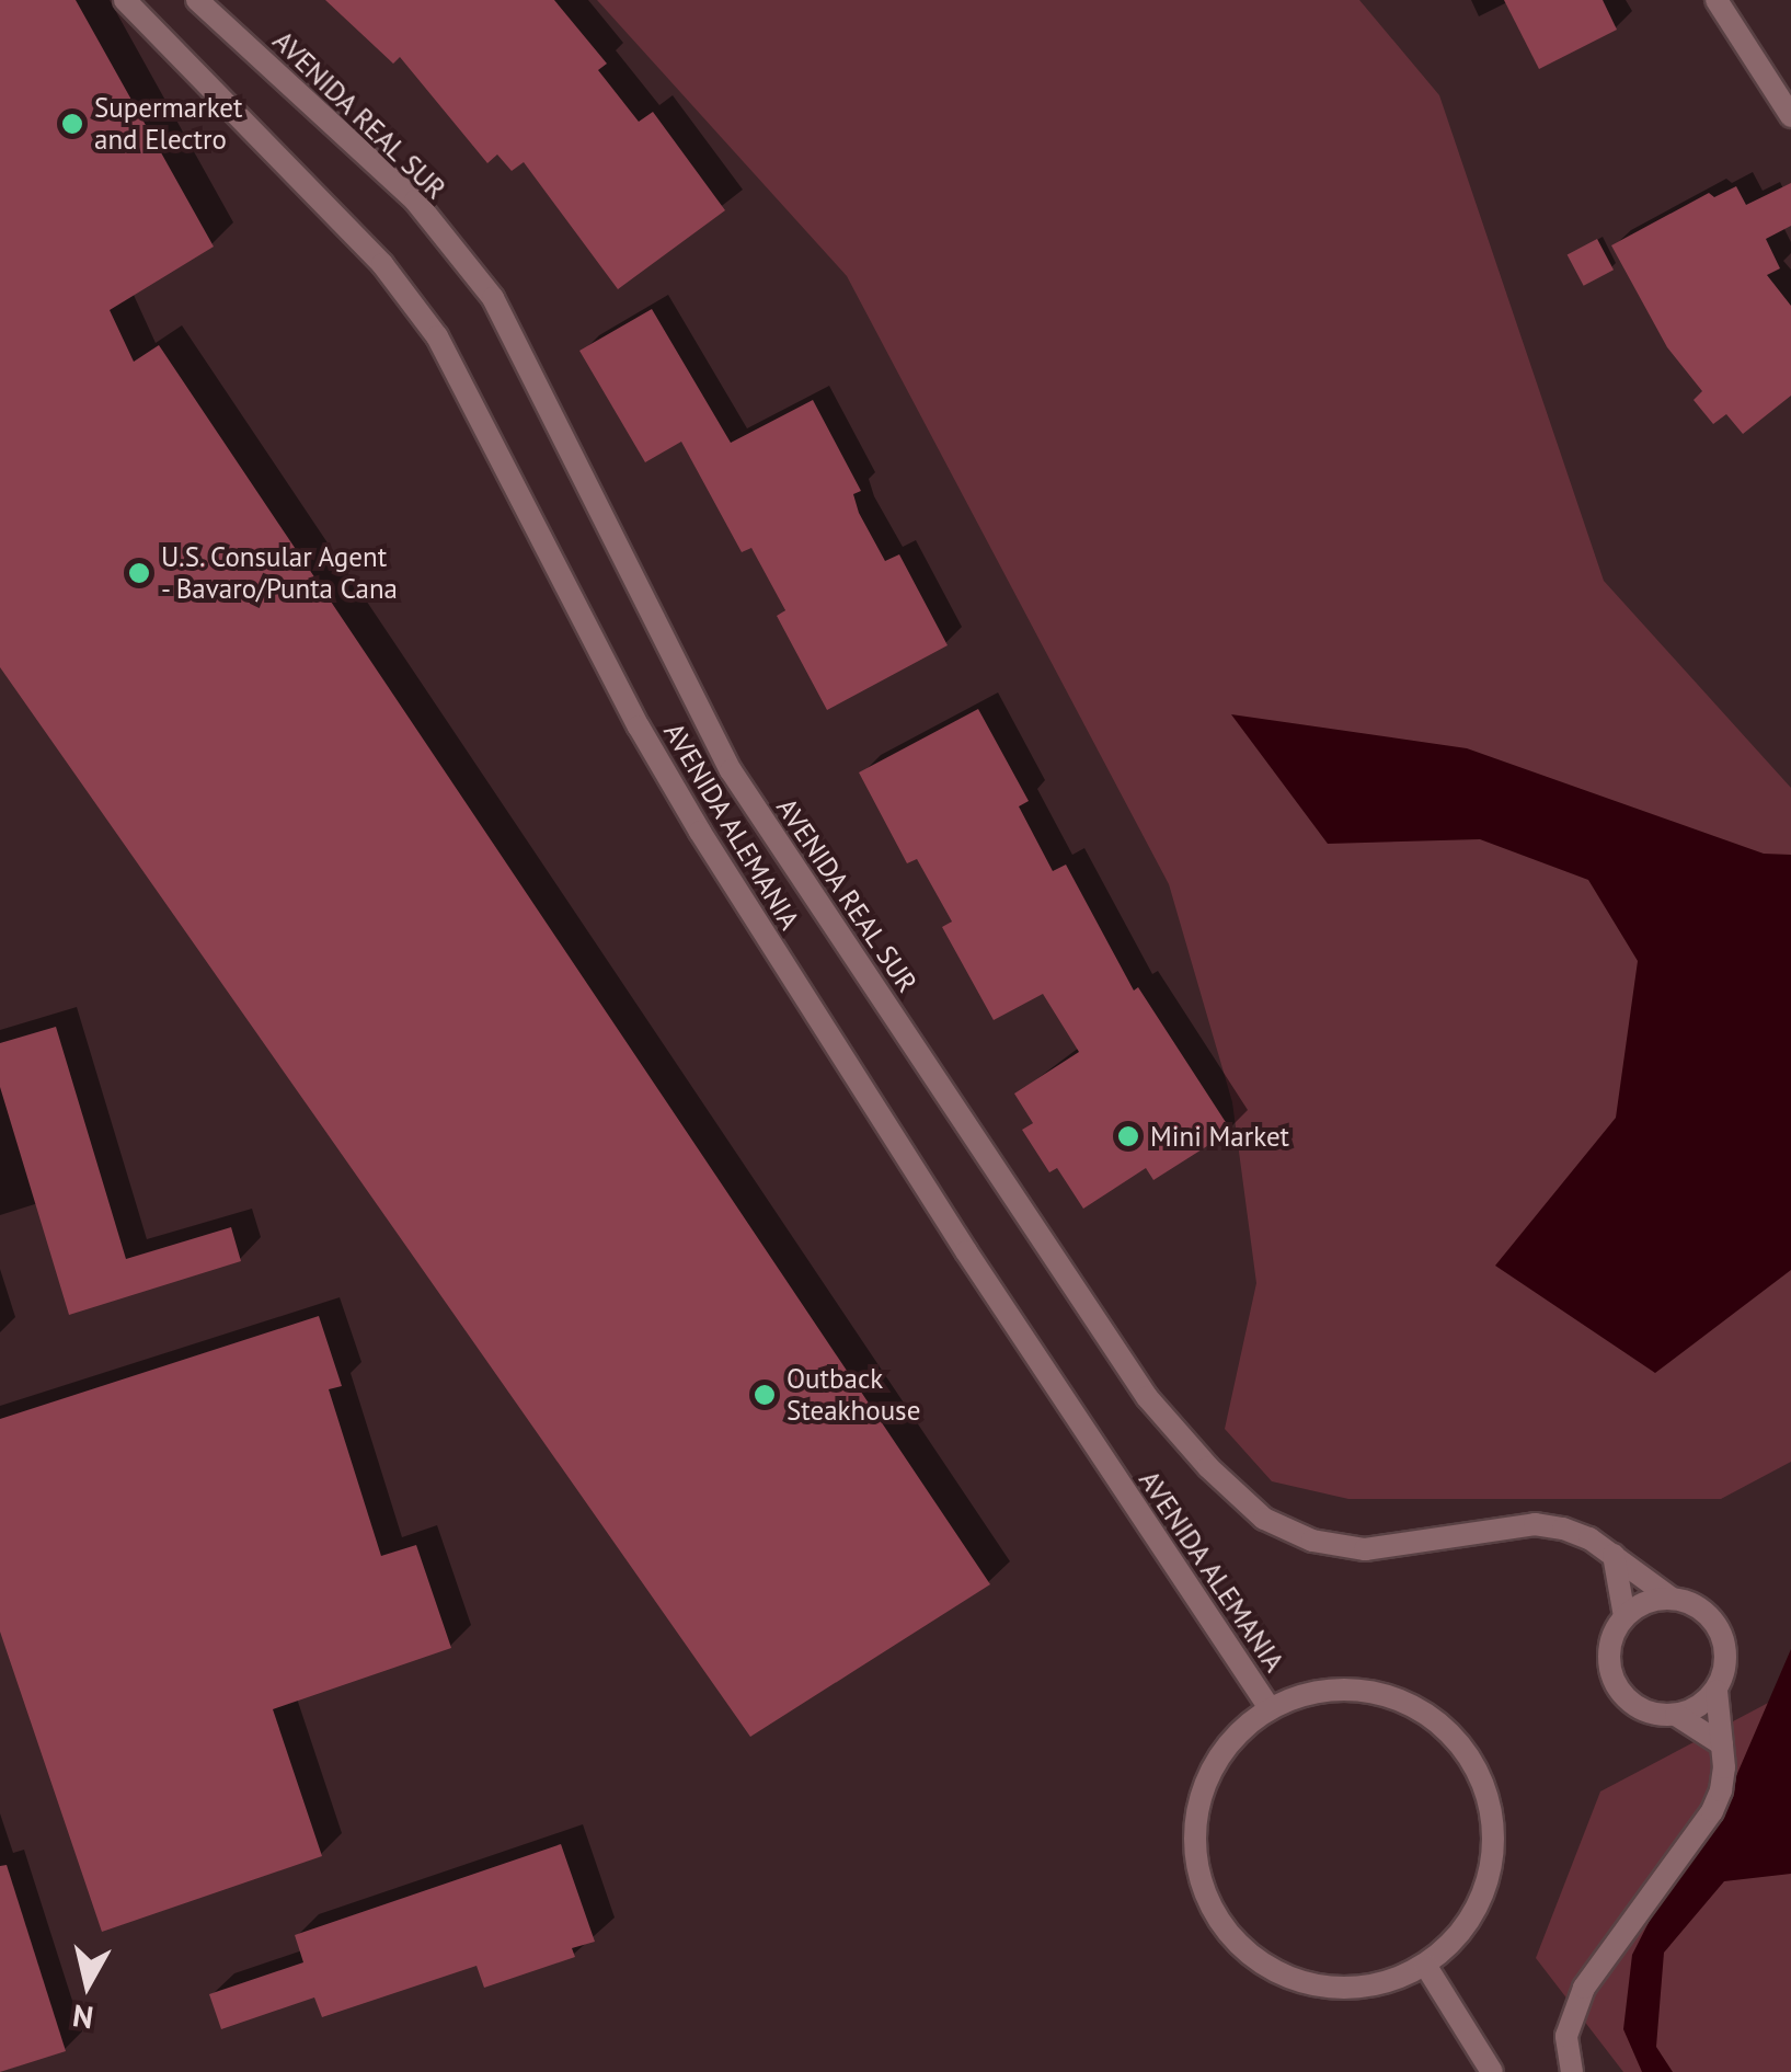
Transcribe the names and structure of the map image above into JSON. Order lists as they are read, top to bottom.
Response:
{
  "streets": {
    "street": ["AVENIDA REAL SUR", "AVENIDA ALEMANIA"]
  },
  "places": [
    "Supermarket and Electro",
    "U.S. Consular Agent - Bavaro/Punta Cana",
    "Mini Market",
    "Outback Steakhouse"
  ],
  "north": "bottom"
}
